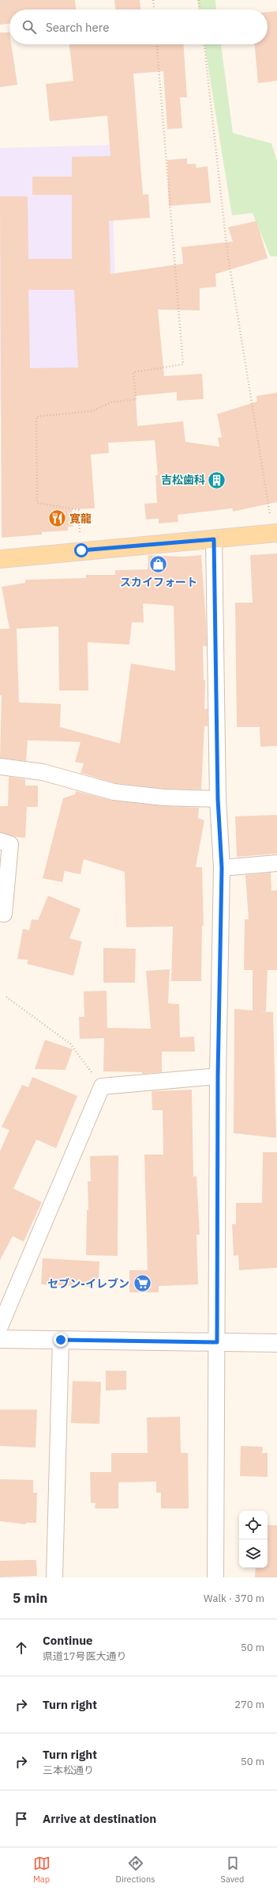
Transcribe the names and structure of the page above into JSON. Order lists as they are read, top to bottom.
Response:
{
  "places": {
    "building": ["吉松歯科"],
    "restaurant": ["寛龍"],
    "shop": ["スカイフォート"],
    "supermarket": ["セブン-イレブン"]
  },
  "page": {
    "search": "Search here",
    "heading": ["5 min", "Walk · 370 m"],
    "list": [
      ["Continue", "県道17号医大通り", "50 m"],
      ["Turn right", "270 m"],
      ["Turn right", "三本松通り", "50 m"],
      "Arrive at destination"
    ],
    "nav": ["Map", "Directions", "Saved"]
  }
}
